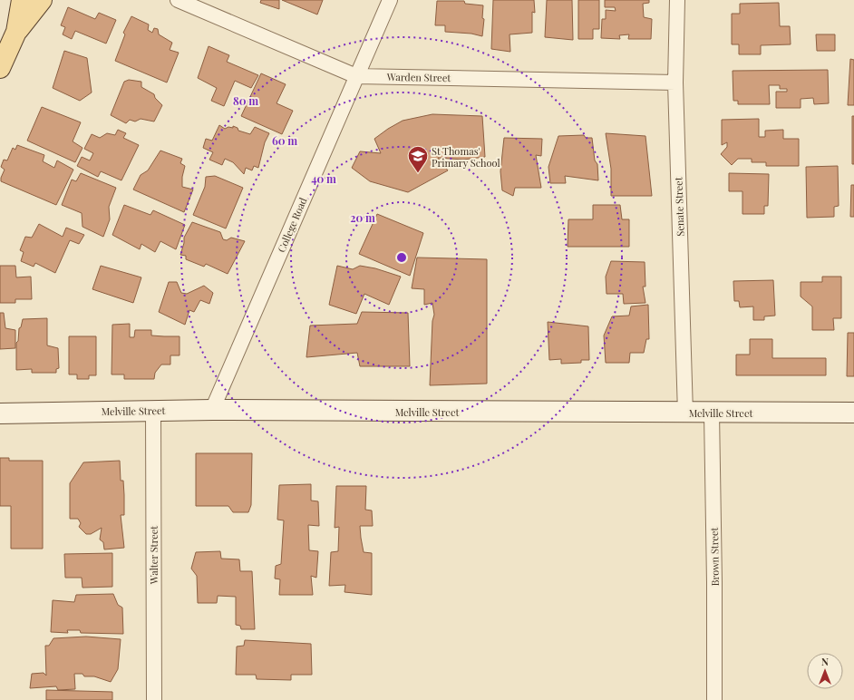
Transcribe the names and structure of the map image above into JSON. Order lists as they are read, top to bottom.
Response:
{
  "streets": {
    "street": [
      "Warden Street",
      "Senate Street",
      "College Road",
      "Melville Street",
      "Walter Street",
      "Brown Street"
    ]
  },
  "crossings": [
    ["Warden Street", "Senate Street"],
    ["Warden Street", "College Road"],
    ["Senate Street", "Melville Street"],
    ["College Road", "Melville Street"],
    ["Melville Street", "Walter Street"],
    ["Melville Street", "Brown Street"]
  ],
  "places": {
    "school or university": ["St Thomas' Primary School"]
  },
  "north": "top",
  "rings": [
    "80 m",
    "60 m",
    "40 m",
    "20 m"
  ]
}
